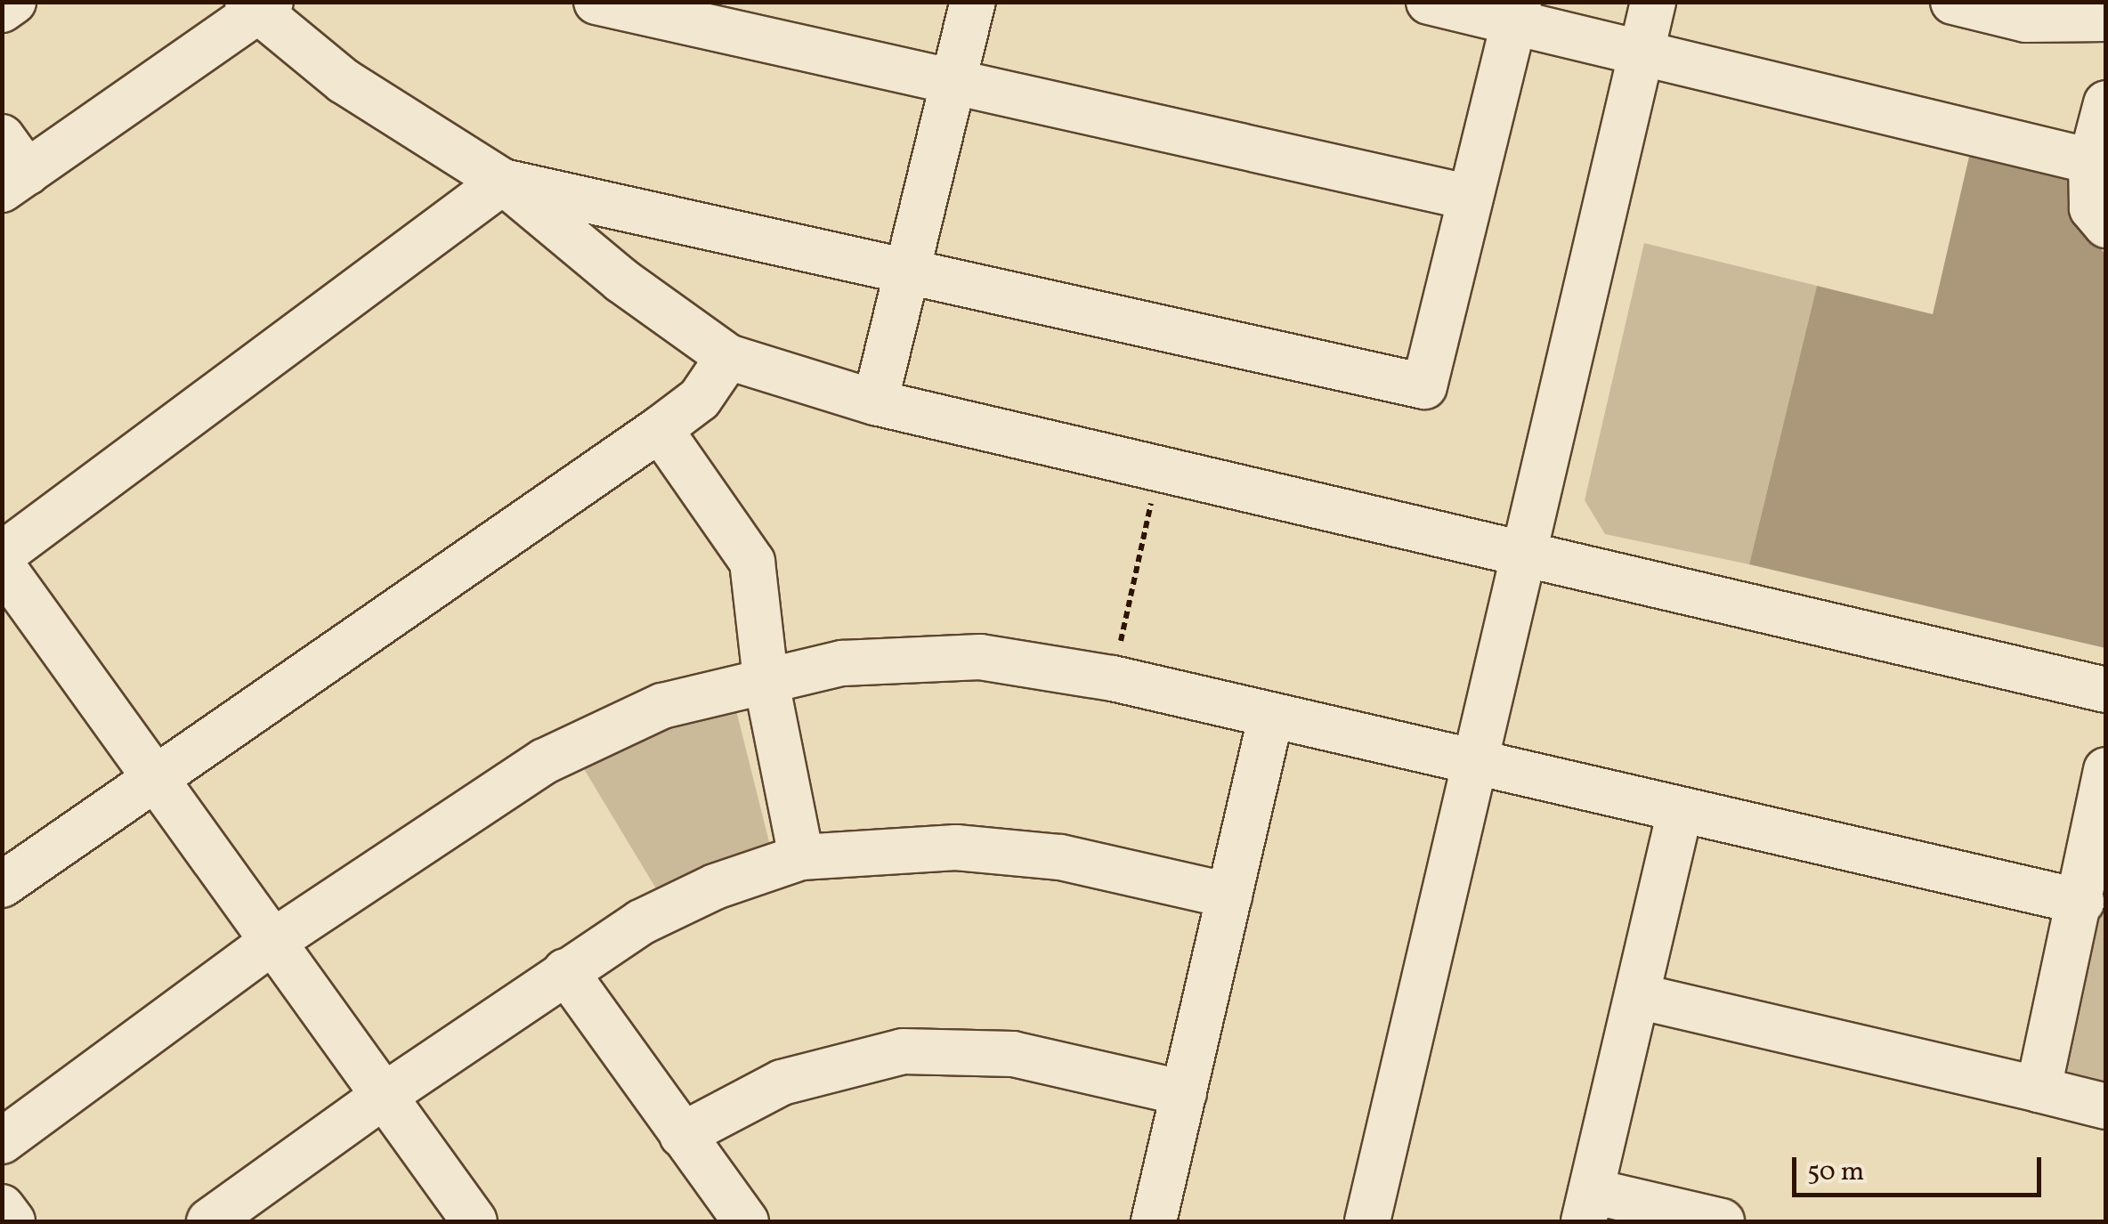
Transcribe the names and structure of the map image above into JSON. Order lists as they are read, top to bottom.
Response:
{
  "scale_bar": "50 m"
}
